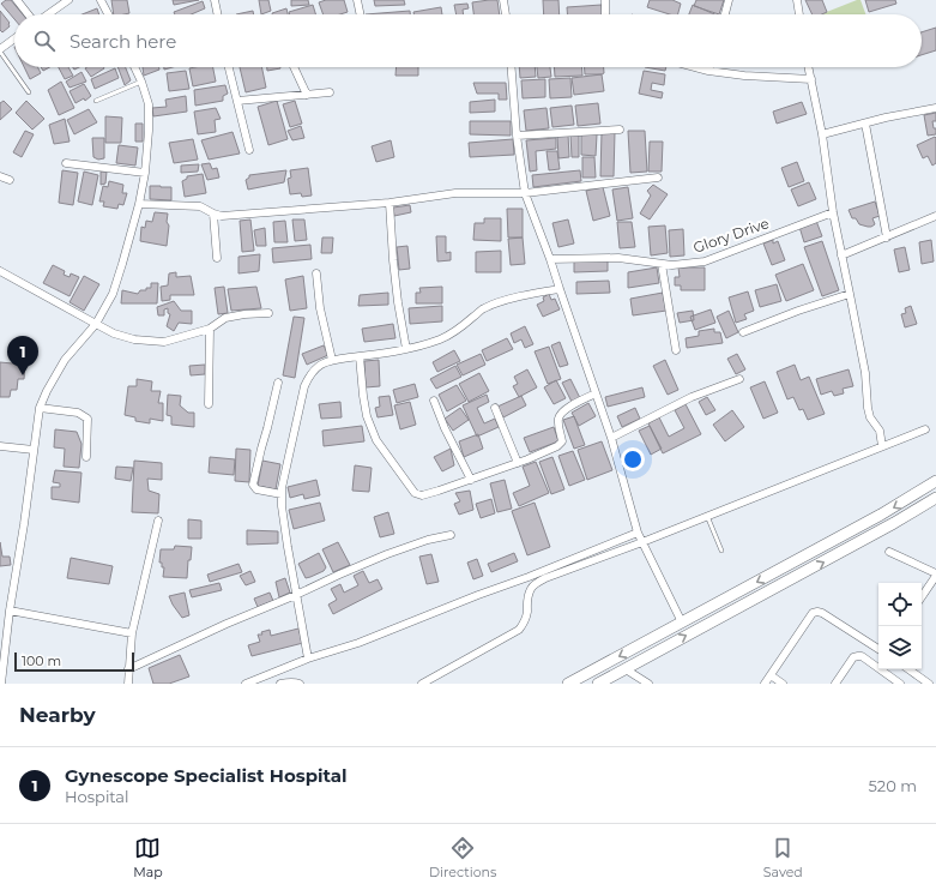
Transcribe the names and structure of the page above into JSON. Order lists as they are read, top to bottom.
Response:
{
  "streets": {
    "street": ["Glory Drive"]
  },
  "scale_bar": "100 m",
  "page": {
    "search": "Search here",
    "pins": "1",
    "scale": "100 m",
    "heading": "Nearby",
    "list": [
      {
        "mark": "1",
        "name": "Gynescope Specialist Hospital",
        "note": "Hospital",
        "value": "520 m"
      }
    ],
    "nav": ["Map", "Directions", "Saved"]
  }
}
